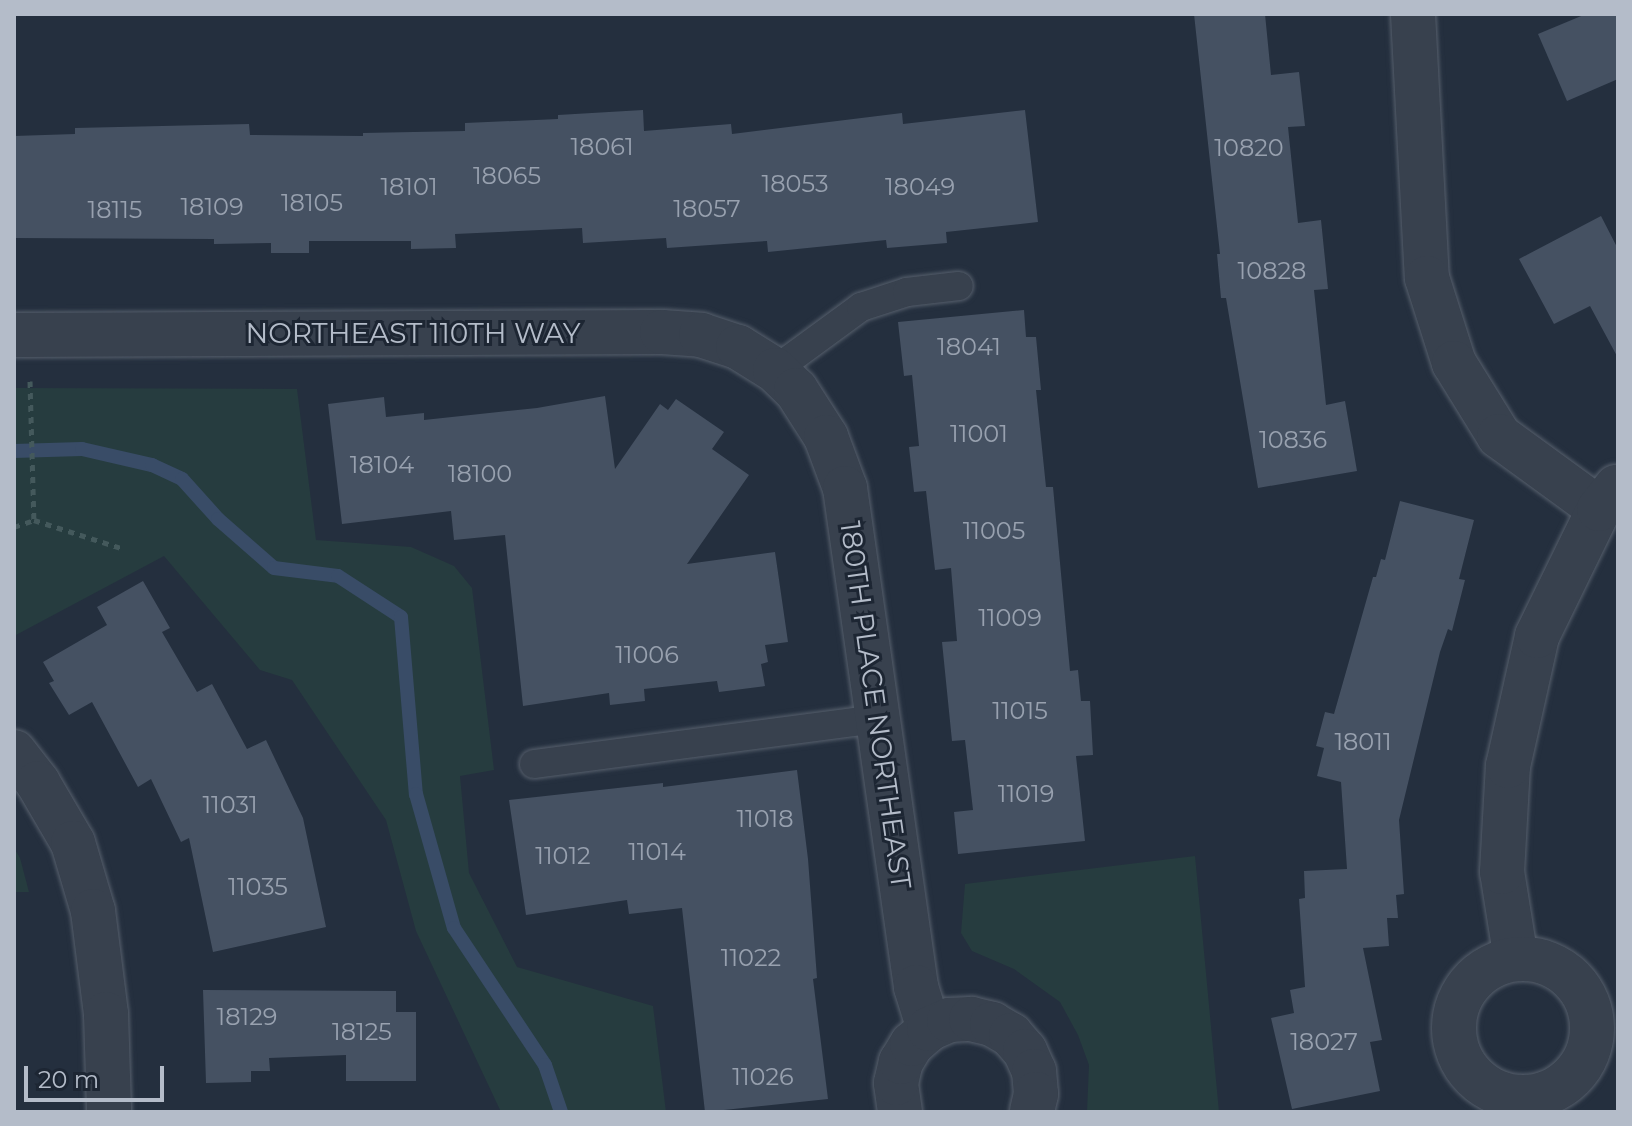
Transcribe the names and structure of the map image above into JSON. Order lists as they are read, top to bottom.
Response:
{
  "streets": {
    "street": ["NORTHEAST 110TH WAY", "180TH PLACE NORTHEAST"]
  },
  "crossings": [
    ["NORTHEAST 110TH WAY", "180TH PLACE NORTHEAST"]
  ],
  "house_numbers": [
    "18061",
    "10820",
    "18065",
    "18053",
    "18101",
    "18049",
    "18105",
    "18109",
    "18057",
    "18115",
    "10828",
    "18041",
    "11001",
    "10836",
    "18104",
    "18100",
    "11005",
    "11009",
    "11006",
    "11015",
    "18011",
    "11019",
    "11031",
    "11018",
    "11014",
    "11012",
    "11035",
    "11022",
    "18129",
    "18125",
    "18027",
    "11026"
  ],
  "scale_bar": "20 m"
}
